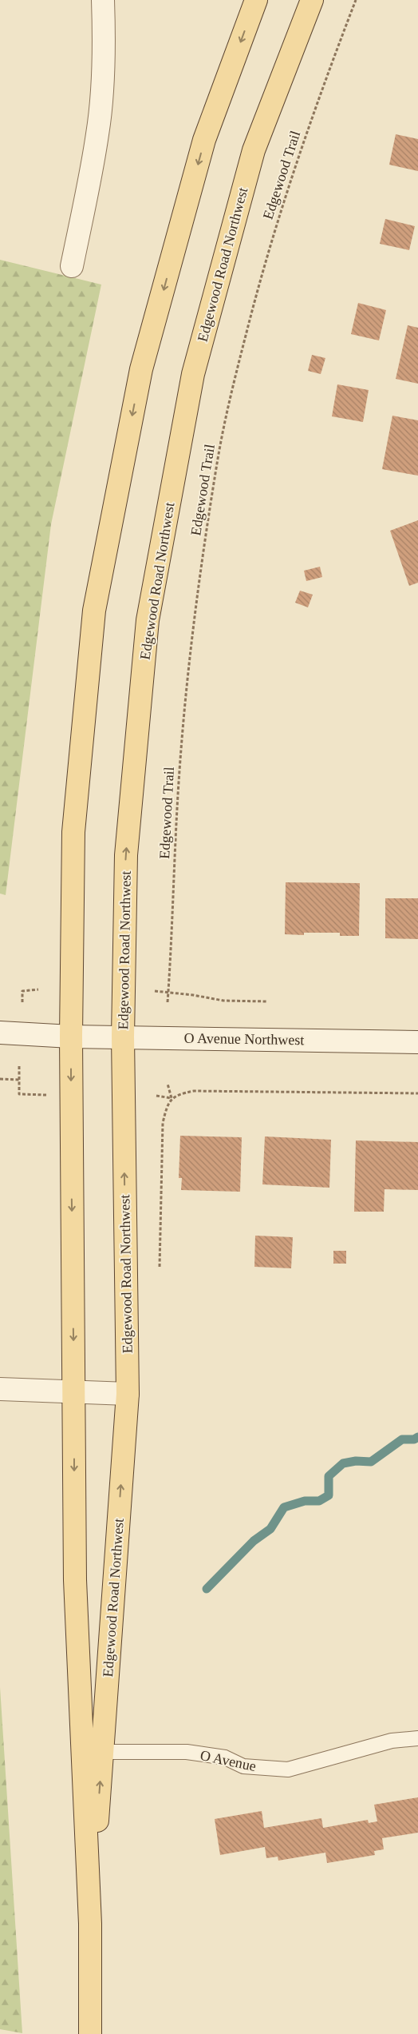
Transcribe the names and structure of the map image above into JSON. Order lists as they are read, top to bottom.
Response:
{
  "streets": {
    "main road": ["Edgewood Road Northwest"],
    "street": ["O Avenue Northwest"],
    "lane": ["O Avenue"],
    "path": ["Edgewood Trail"]
  },
  "crossings": [
    ["Edgewood Road Northwest", "O Avenue Northwest"],
    ["Edgewood Road Northwest", "O Avenue"]
  ]
}
